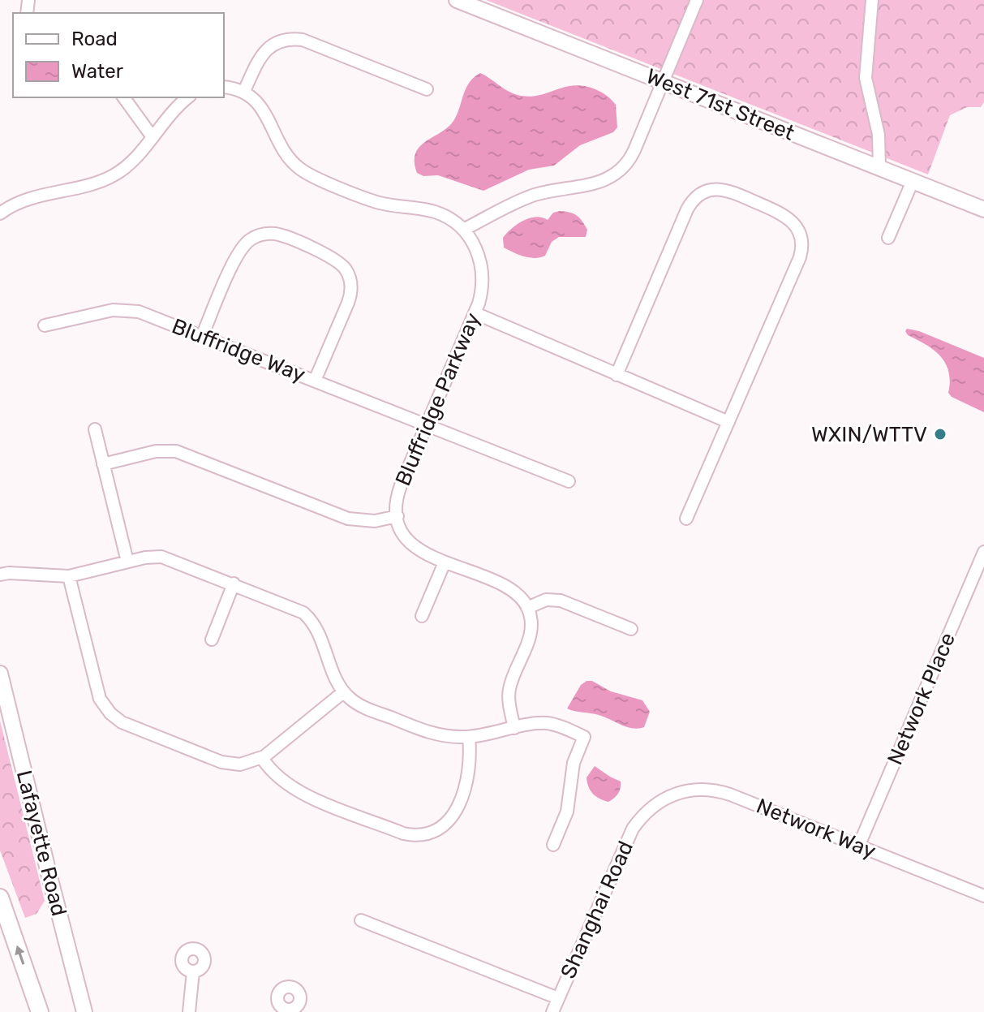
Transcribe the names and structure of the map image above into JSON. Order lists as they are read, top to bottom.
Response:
{
  "streets": {
    "main road": ["West 71st Street", "Lafayette Road"],
    "street": [
      "Bluffridge Way",
      "Bluffridge Parkway",
      "Network Place",
      "Network Way",
      "Shanghai Road"
    ]
  },
  "crossings": [
    ["Bluffridge Way", "Bluffridge Parkway"],
    ["Network Place", "Network Way"],
    ["Network Way", "Shanghai Road"]
  ],
  "places": ["WXIN/WTTV"],
  "legend": ["Road", "Water"]
}
